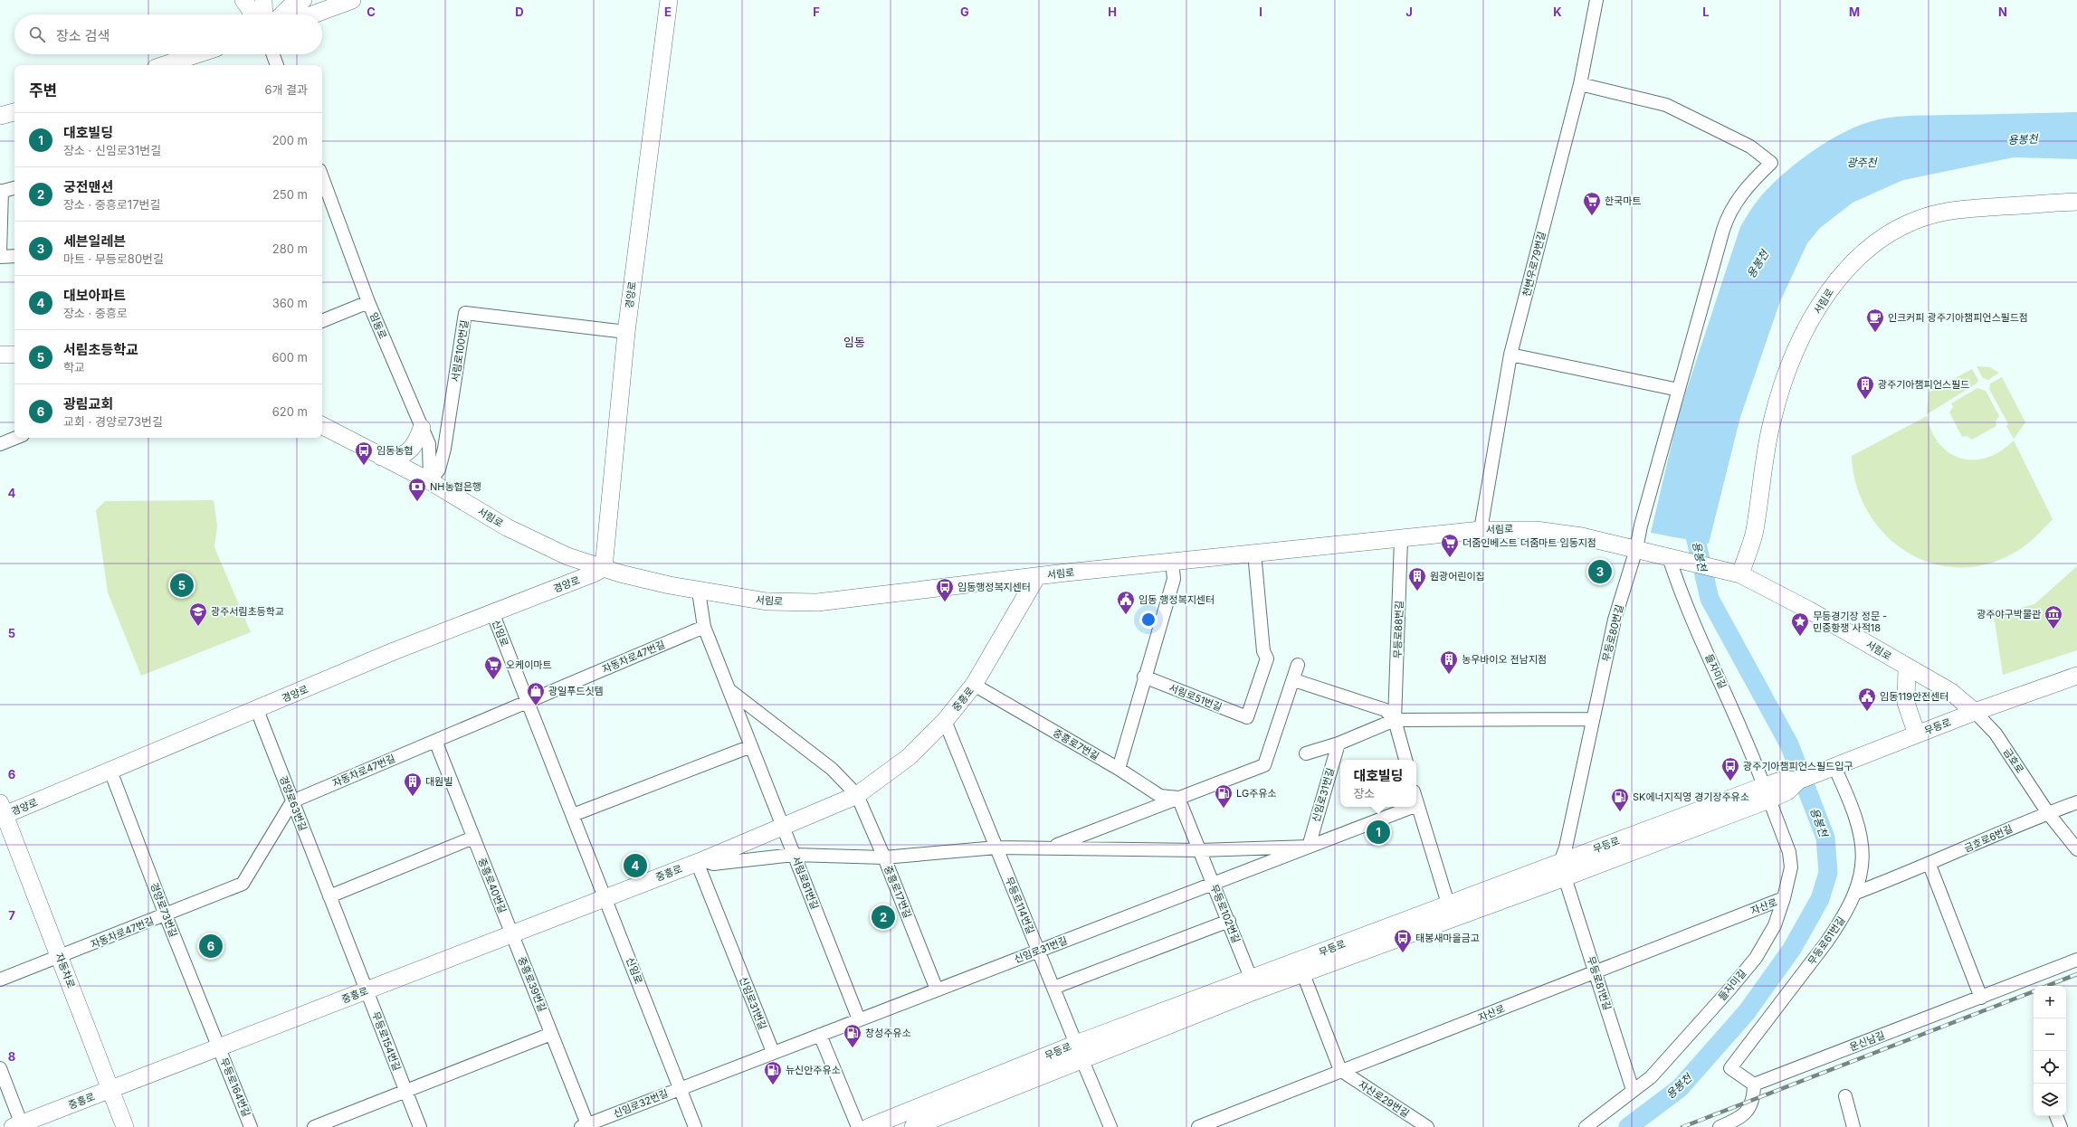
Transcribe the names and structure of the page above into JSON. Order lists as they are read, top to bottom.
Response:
{
  "streets": {
    "street": [
      "천변우로79번길",
      "경양로",
      "서림로",
      "임동로",
      "서림로100번길",
      "무등로88번길",
      "신임로",
      "무등로80번길",
      "자동차로47번길",
      "들자미길",
      "서림로51번길",
      "중흥로",
      "무등로",
      "중흥로7번길",
      "금호로",
      "신임로31번길",
      "경양로63번길",
      "금호로6번길",
      "서림로81번길",
      "중흥로40번길",
      "중흥로17번길",
      "무등로114번길",
      "자산로",
      "경양로73번길",
      "무등로102번길",
      "무등로61번길",
      "자동차로",
      "무등로81번길",
      "중흥로39번길",
      "무등로154번길",
      "운신남길",
      "무등로164번길",
      "자산로29번길",
      "신임로32번길"
    ]
  },
  "crossings": [
    ["천변우로79번길", "서림로"],
    ["천변우로79번길", "무등로80번길"],
    ["경양로", "서림로"],
    ["경양로", "서림로100번길"],
    ["경양로", "신임로"],
    ["경양로", "경양로63번길"],
    ["경양로", "경양로73번길"],
    ["경양로", "자동차로"],
    ["서림로", "임동로"],
    ["서림로", "서림로100번길"],
    ["서림로", "무등로88번길"],
    ["서림로", "무등로80번길"],
    ["서림로", "들자미길"],
    ["서림로", "서림로51번길"],
    ["서림로", "중흥로"],
    ["서림로", "무등로"],
    ["서림로", "금호로"],
    ["서림로", "서림로81번길"],
    ["임동로", "서림로100번길"],
    ["신임로", "자동차로47번길"],
    ["신임로", "중흥로"],
    ["신임로", "신임로31번길"],
    ["신임로", "신임로32번길"],
    ["무등로80번길", "무등로"],
    ["무등로80번길", "무등로81번길"],
    ["자동차로47번길", "경양로63번길"],
    ["자동차로47번길", "서림로81번길"],
    ["자동차로47번길", "중흥로40번길"],
    ["자동차로47번길", "경양로73번길"],
    ["자동차로47번길", "자동차로"],
    ["들자미길", "무등로"],
    ["들자미길", "자산로"],
    ["들자미길", "무등로81번길"],
    ["중흥로", "중흥로7번길"],
    ["중흥로", "신임로31번길"],
    ["중흥로", "경양로63번길"],
    ["중흥로", "서림로81번길"],
    ["중흥로", "중흥로40번길"],
    ["중흥로", "중흥로17번길"],
    ["중흥로", "무등로114번길"],
    ["중흥로", "경양로73번길"],
    ["중흥로", "자동차로"],
    ["중흥로", "중흥로39번길"],
    ["중흥로", "무등로154번길"],
    ["중흥로", "무등로164번길"],
    ["무등로", "금호로"],
    ["무등로", "무등로114번길"],
    ["무등로", "무등로102번길"],
    ["무등로", "무등로61번길"],
    ["무등로", "무등로81번길"],
    ["중흥로7번길", "무등로102번길"],
    ["금호로", "금호로6번길"],
    ["신임로31번길", "서림로81번길"],
    ["신임로31번길", "중흥로17번길"],
    ["신임로31번길", "무등로114번길"],
    ["신임로31번길", "무등로102번길"],
    ["신임로31번길", "신임로32번길"],
    ["경양로63번길", "무등로154번길"],
    ["금호로6번길", "무등로61번길"],
    ["중흥로40번길", "중흥로39번길"],
    ["자산로", "무등로81번길"],
    ["자산로", "자산로29번길"],
    ["경양로73번길", "무등로164번길"],
    ["무등로61번길", "운신남길"],
    ["중흥로39번길", "신임로32번길"]
  ],
  "districts": ["임동"],
  "water": ["용봉천", "광주천"],
  "places": {
    "supermarket": ["한국마트", "더줌인베스트 더줌마트 임동지점", "오케이마트"],
    "cafe": ["인크커피 광주기아챔피언스필드점"],
    "building": [
      "광주기아챔피언스필드",
      "원광어린이집",
      "농우바이오 전남지점",
      "대원빌"
    ],
    "bus stop": [
      "임동농협",
      "임동행정복지센터",
      "광주기아챔피언스필드입구",
      "태봉새마을금고"
    ],
    "bank": ["NH농협은행"],
    "public building": ["임동 행정복지센터", "임동119안전센터"],
    "school or university": ["광주서림초등학교"],
    "museum": ["광주야구박물관"],
    "place": ["무등경기장 정문 - 민중항쟁 사적18"],
    "shop": ["광일푸드싯템"],
    "fuel station": [
      "LG주유소",
      "SK에너지직영 경기장주유소",
      "창성주유소",
      "뉴신안주유소"
    ]
  },
  "page": {
    "search": "장소 검색",
    "heading": ["주변", "6개 결과"],
    "list": [
      {
        "mark": "1",
        "name": "대호빌딩",
        "note": "장소 · 신임로31번길",
        "value": "200 m"
      },
      {
        "mark": "2",
        "name": "궁전맨션",
        "note": "장소 · 중흥로17번길",
        "value": "250 m"
      },
      {
        "mark": "3",
        "name": "세븐일레븐",
        "note": "마트 · 무등로80번길",
        "value": "280 m"
      },
      {
        "mark": "4",
        "name": "대보아파트",
        "note": "장소 · 중흥로",
        "value": "360 m"
      },
      {
        "mark": "5",
        "name": "서림초등학교",
        "note": "학교",
        "value": "600 m"
      },
      {
        "mark": "6",
        "name": "광림교회",
        "note": "교회 · 경양로73번길",
        "value": "620 m"
      }
    ],
    "pins": [
      "3",
      "5",
      "1",
      "4",
      "2",
      "6"
    ],
    "popup": ["대호빌딩", "장소"],
    "map_buttons": ["+", "−"]
  },
  "grid": {
    "columns": [
      "C",
      "D",
      "E",
      "F",
      "G",
      "H",
      "I",
      "J",
      "K",
      "L",
      "M",
      "N"
    ],
    "rows": [
      "4",
      "5",
      "6",
      "7",
      "8"
    ]
  }
}
